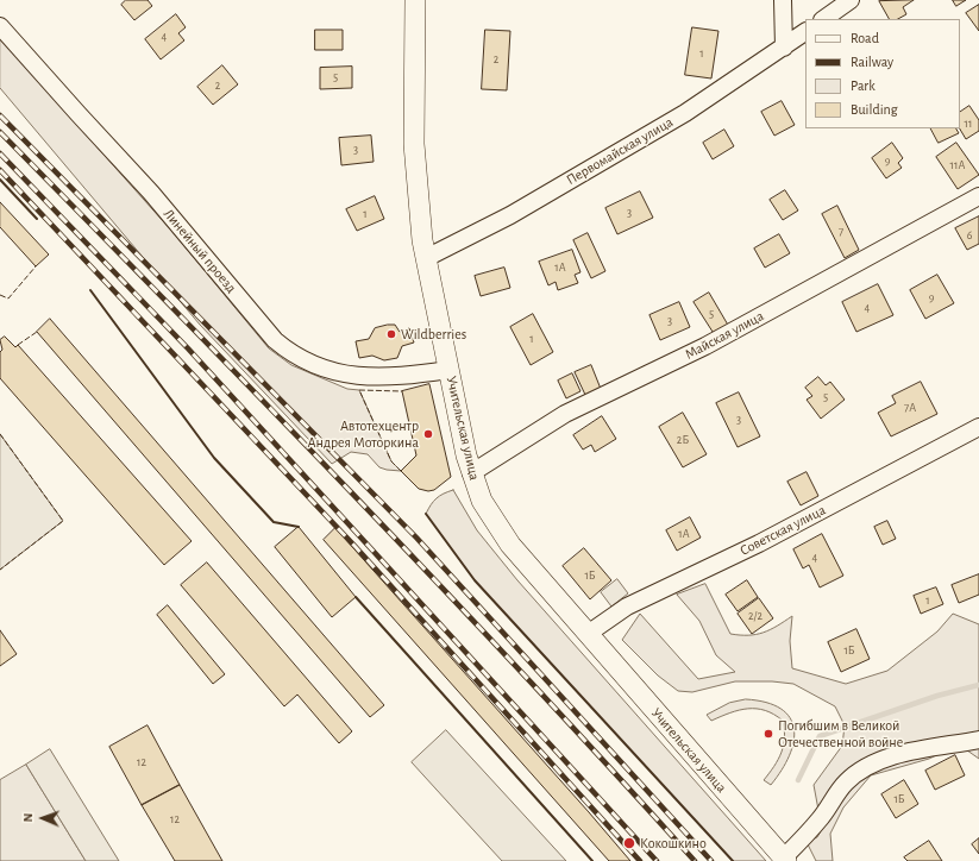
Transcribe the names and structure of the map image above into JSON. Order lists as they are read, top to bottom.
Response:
{
  "streets": {
    "street": [
      "Первомайская улица",
      "Линейный проезд",
      "Майская улица",
      "Учительская улица",
      "Советская улица"
    ]
  },
  "crossings": [
    ["Первомайская улица", "Учительская улица"],
    ["Линейный проезд", "Учительская улица"],
    ["Майская улица", "Учительская улица"],
    ["Учительская улица", "Советская улица"]
  ],
  "places": [
    "Wildberries",
    "Автотехцентр Андрея Моторкина",
    "Погибшим в Великой Отечественной войне",
    "Кокошкино"
  ],
  "house_numbers": [
    "4",
    "1",
    "2",
    "5",
    "2",
    "11",
    "3",
    "9",
    "11А",
    "3",
    "1",
    "7",
    "6",
    "1А",
    "9",
    "4",
    "5",
    "3",
    "1",
    "5",
    "7А",
    "3",
    "2Б",
    "1А",
    "4",
    "1Б",
    "1",
    "2/2",
    "1Б",
    "12",
    "1Б",
    "12"
  ],
  "legend": [
    "Road",
    "Railway",
    "Park",
    "Building"
  ],
  "north": "left"
}
